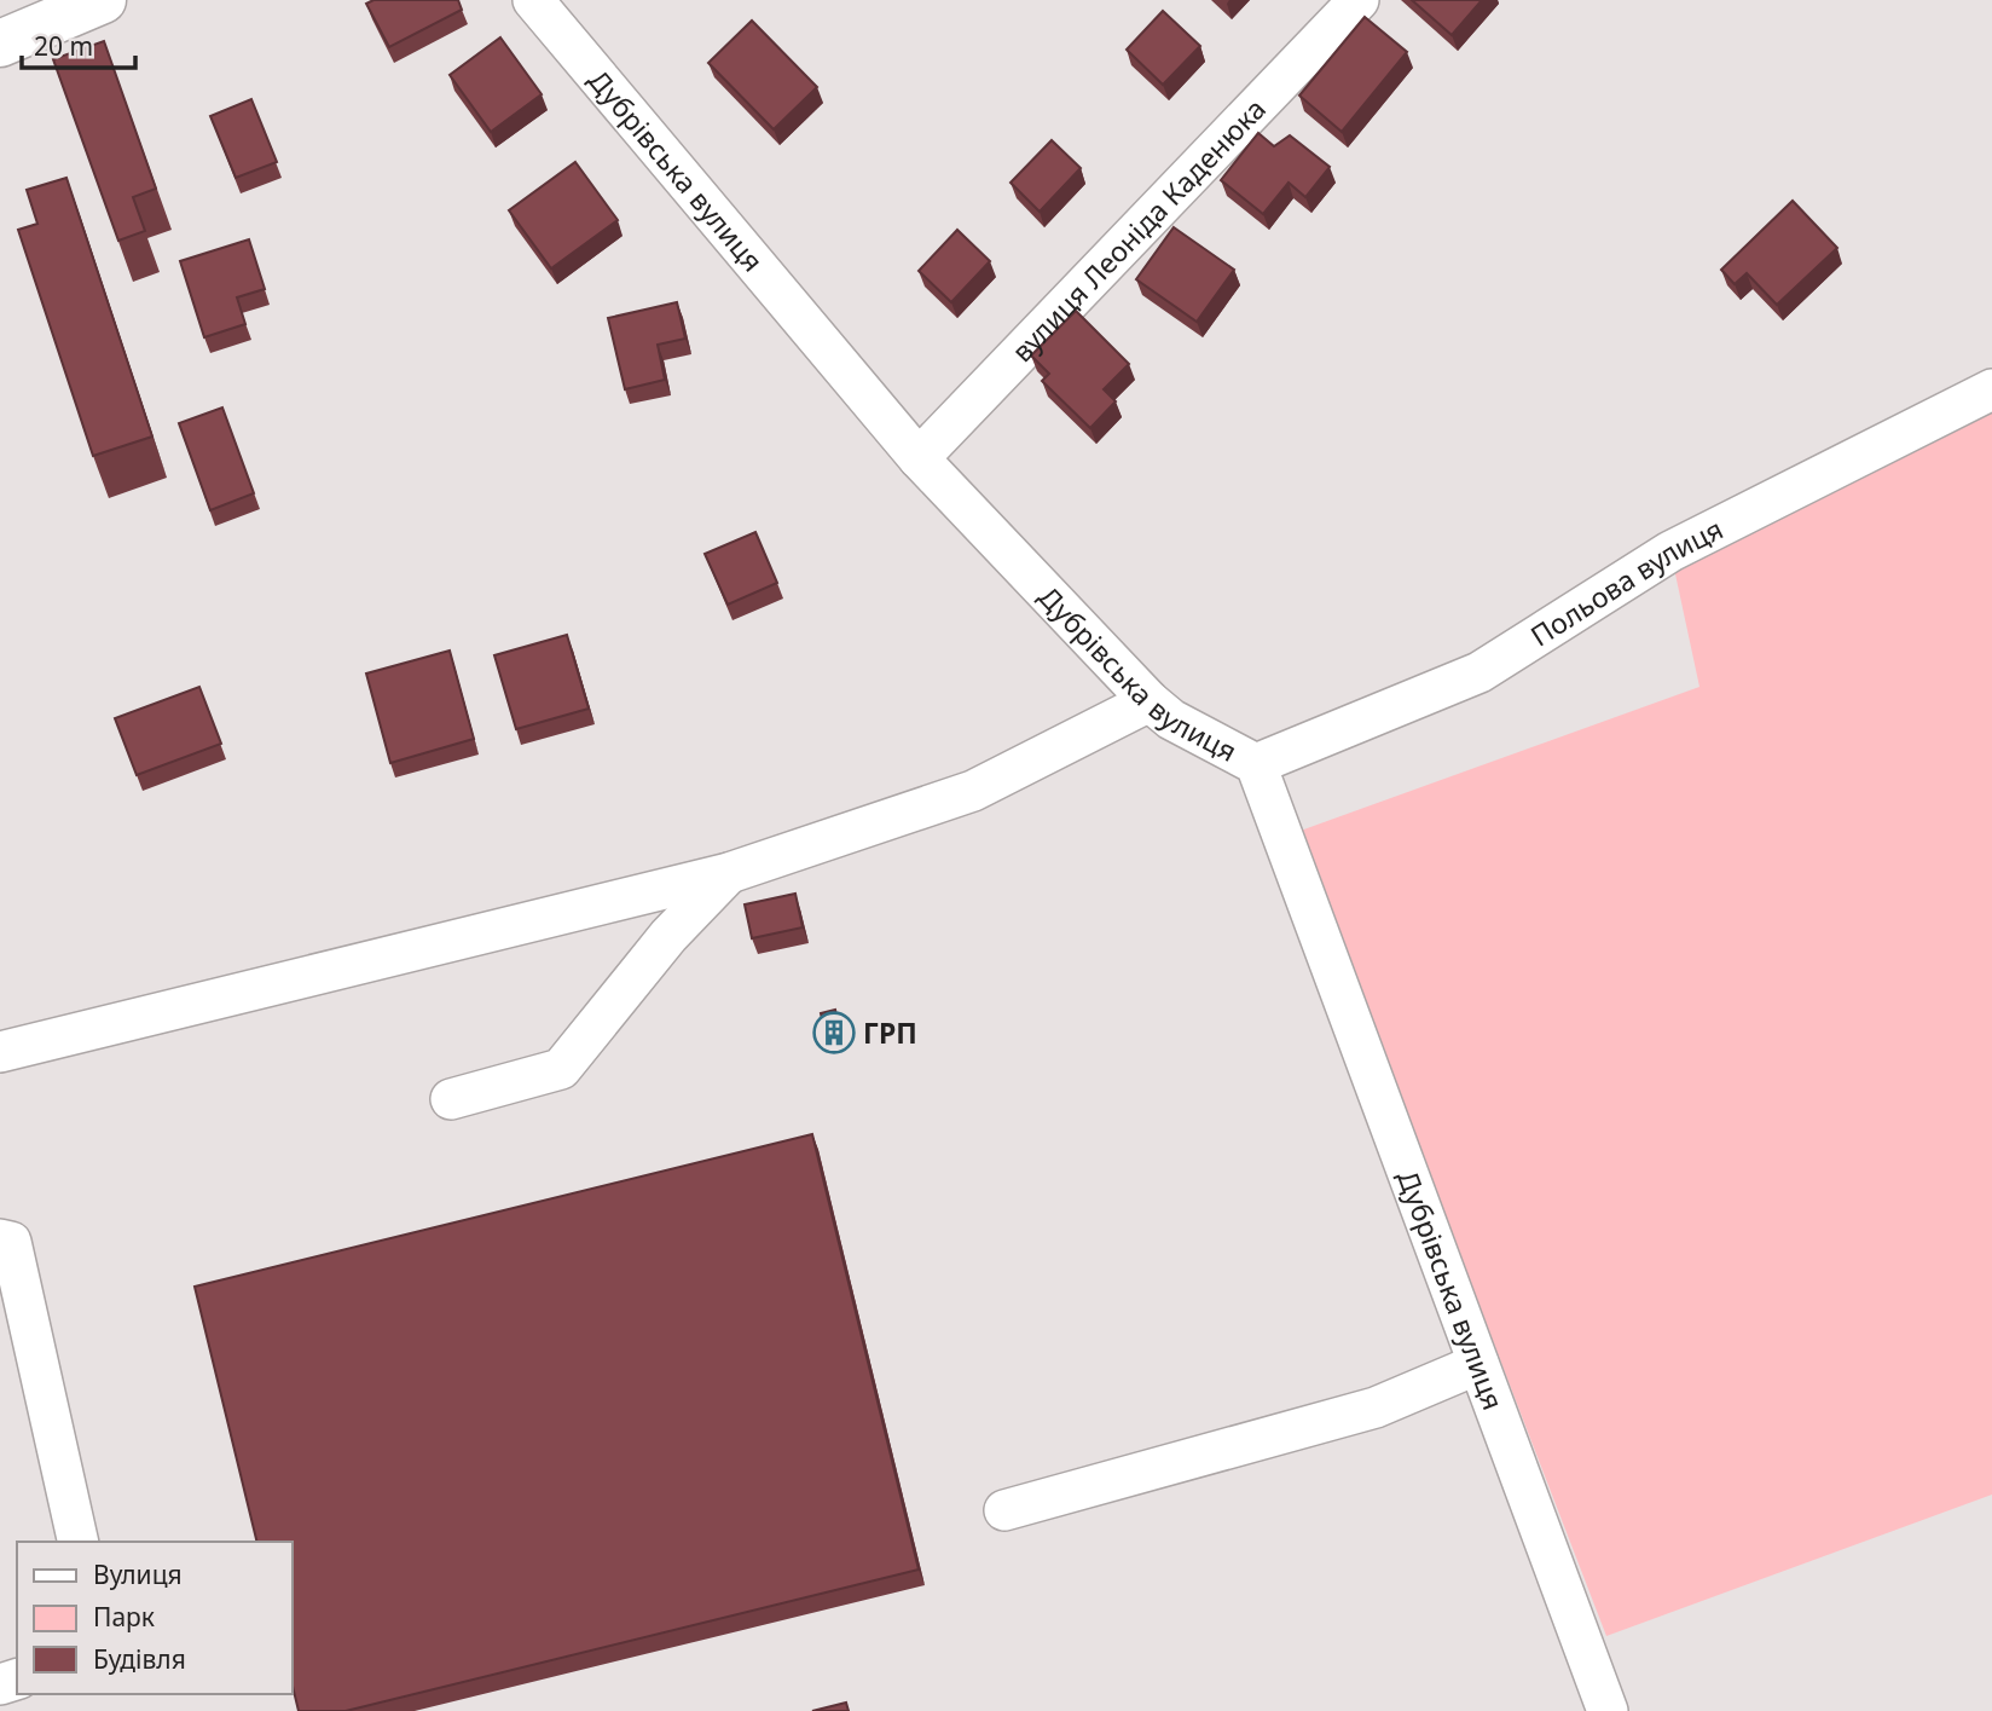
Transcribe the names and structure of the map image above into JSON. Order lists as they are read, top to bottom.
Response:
{
  "streets": {
    "street": ["Дубрівська вулиця", "вулиця Леоніда Каденюка", "Польова вулиця"]
  },
  "crossings": [
    ["Дубрівська вулиця", "вулиця Леоніда Каденюка"],
    ["Дубрівська вулиця", "Польова вулиця"]
  ],
  "places": {
    "building": ["ГРП"]
  },
  "legend": ["Вулиця", "Парк", "Будівля"],
  "scale_bar": "20 m"
}
